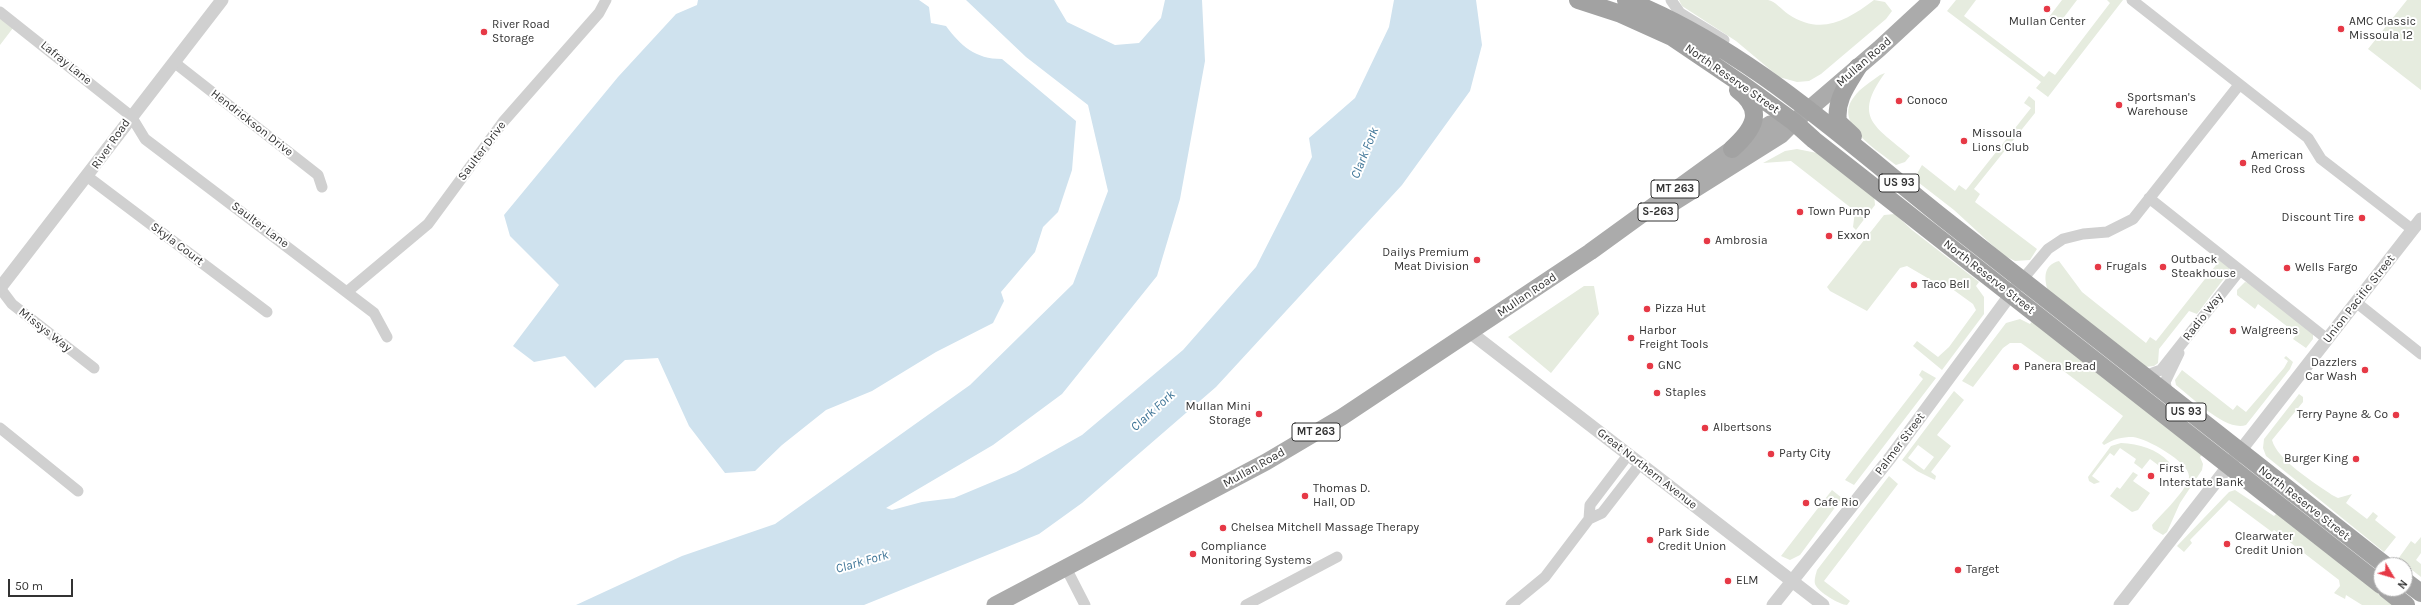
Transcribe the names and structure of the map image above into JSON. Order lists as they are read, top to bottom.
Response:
{
  "streets": {
    "highway": ["North Reserve Street", "US 93"],
    "main road": ["Mullan Road", "MT 263", "S-263"],
    "street": [
      "Lafray Lane",
      "Hendrickson Drive",
      "River Road",
      "Saulter Drive",
      "Saulter Lane",
      "Skyla Court",
      "Union Pacific Street",
      "Radio Way",
      "Missys Way",
      "Palmer Street",
      "Great Northern Avenue"
    ]
  },
  "crossings": [
    ["Mullan Road", "North Reserve Street"],
    ["Mullan Road", "Great Northern Avenue"],
    ["Lafray Lane", "River Road"],
    ["Lafray Lane", "Saulter Lane"],
    ["North Reserve Street", "Union Pacific Street"],
    ["North Reserve Street", "Radio Way"],
    ["North Reserve Street", "Palmer Street"],
    ["Hendrickson Drive", "River Road"],
    ["River Road", "Saulter Lane"],
    ["River Road", "Skyla Court"],
    ["River Road", "Missys Way"],
    ["Saulter Drive", "Saulter Lane"],
    ["Palmer Street", "Great Northern Avenue"]
  ],
  "water": ["Clark Fork"],
  "places": [
    "Mullan Center",
    "AMC Classic Missoula 12",
    "River Road Storage",
    "Conoco",
    "Sportsman's Warehouse",
    "Missoula Lions Club",
    "American Red Cross",
    "Town Pump",
    "Discount Tire",
    "Exxon",
    "Ambrosia",
    "Dailys Premium Meat Division",
    "Frugals",
    "Outback Steakhouse",
    "Wells Fargo",
    "Taco Bell",
    "Pizza Hut",
    "Walgreens",
    "Harbor Freight Tools",
    "GNC",
    "Panera Bread",
    "Dazzlers Car Wash",
    "Staples",
    "Mullan Mini Storage",
    "Terry Payne & Co",
    "Albertsons",
    "Party City",
    "Burger King",
    "First Interstate Bank",
    "Thomas D. Hall, OD",
    "Cafe Rio",
    "Chelsea Mitchell Massage Therapy",
    "Park Side Credit Union",
    "Clearwater Credit Union",
    "Compliance Monitoring Systems",
    "Target",
    "ELM"
  ],
  "scale_bar": "50 m",
  "north": "bottom right"
}
